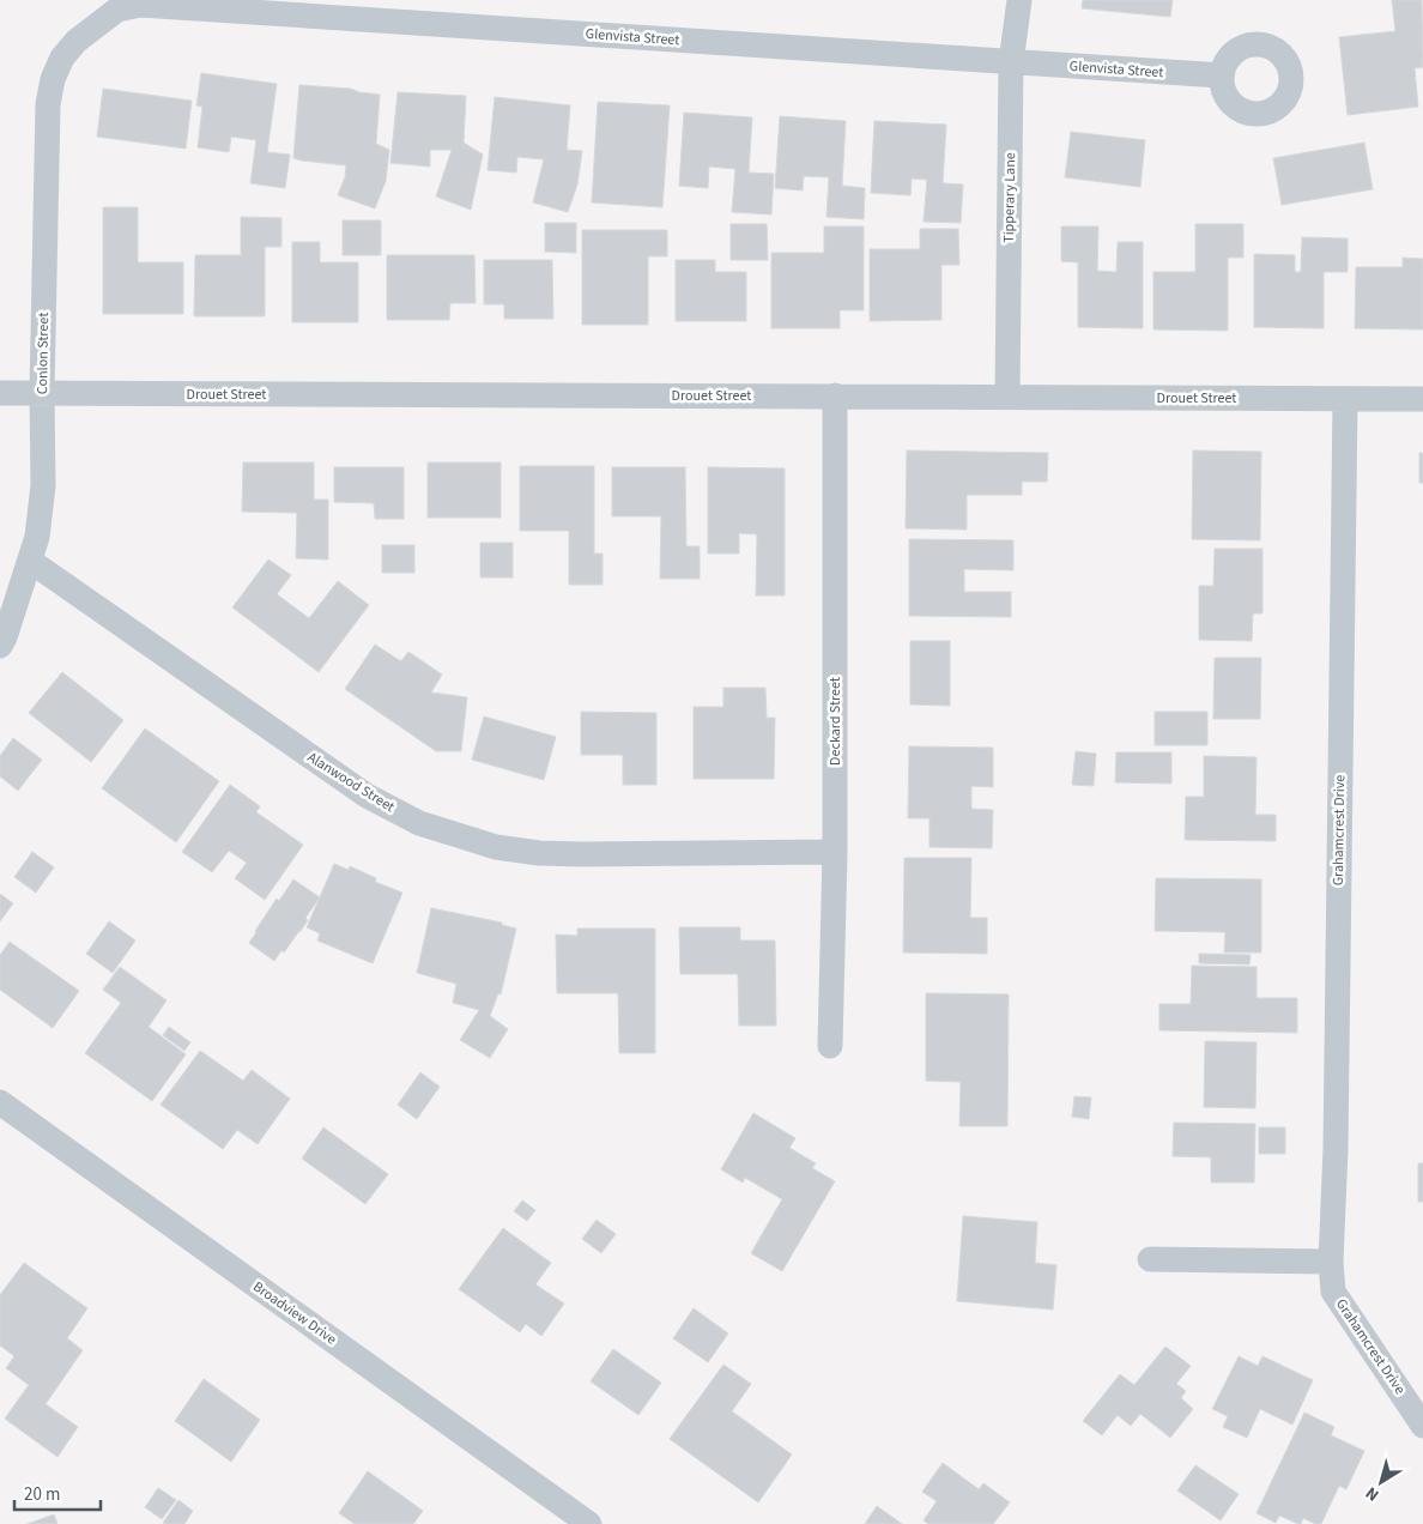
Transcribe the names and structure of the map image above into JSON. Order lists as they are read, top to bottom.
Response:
{
  "streets": {
    "street": [
      "Glenvista Street",
      "Tipperary Lane",
      "Conlon Street",
      "Drouet Street",
      "Deckard Street",
      "Alanwood Street",
      "Grahamcrest Drive",
      "Broadview Drive"
    ]
  },
  "crossings": [
    ["Glenvista Street", "Tipperary Lane"],
    ["Glenvista Street", "Conlon Street"],
    ["Tipperary Lane", "Drouet Street"],
    ["Conlon Street", "Drouet Street"],
    ["Conlon Street", "Alanwood Street"],
    ["Drouet Street", "Deckard Street"],
    ["Drouet Street", "Grahamcrest Drive"],
    ["Deckard Street", "Alanwood Street"]
  ],
  "scale_bar": "20 m",
  "north": "bottom left"
}
